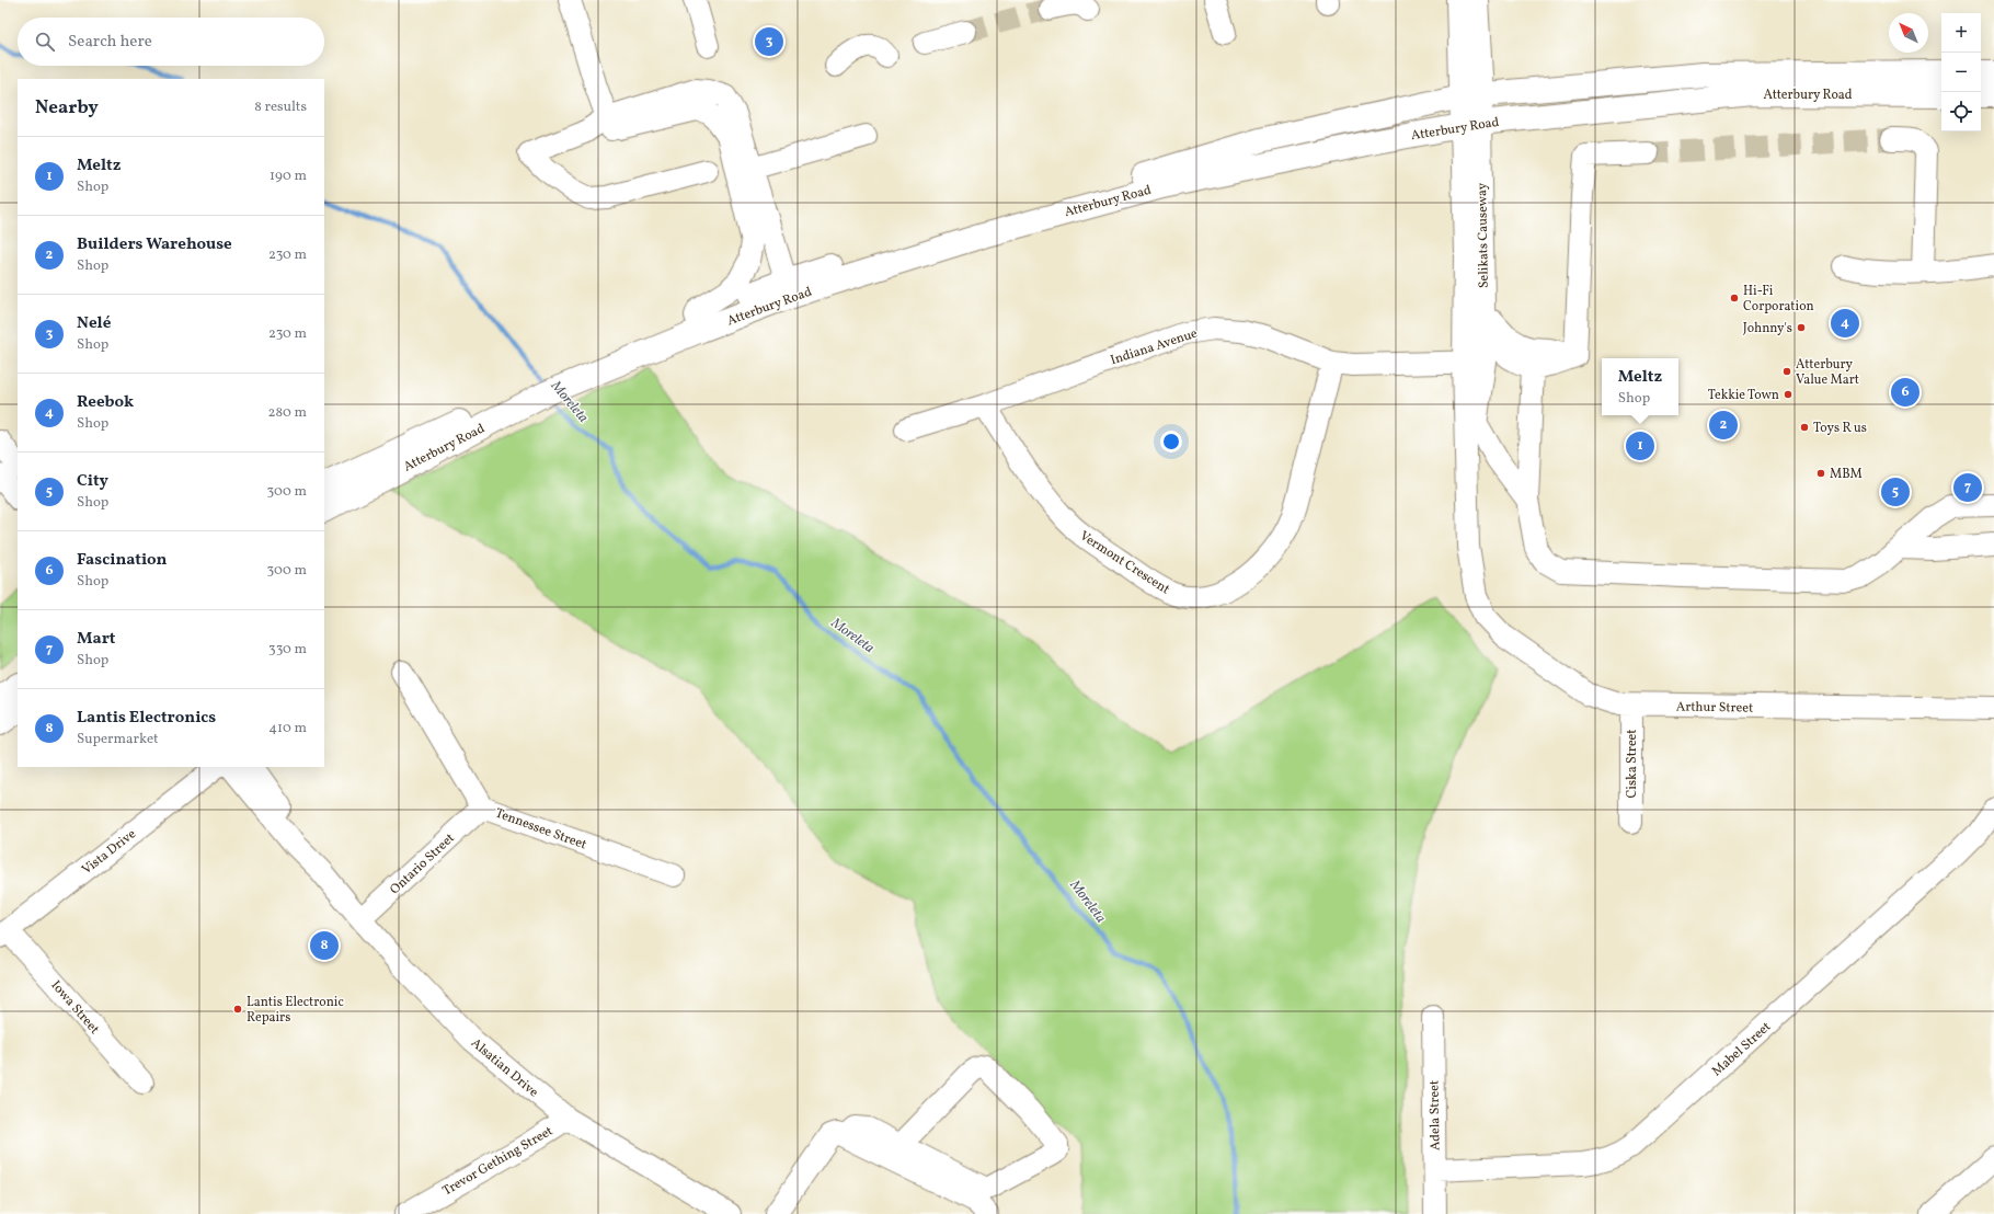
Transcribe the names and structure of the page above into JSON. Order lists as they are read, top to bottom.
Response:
{
  "streets": {
    "main road": ["Atterbury Road"],
    "street": [
      "Selikats Causeway",
      "Indiana Avenue",
      "Vermont Crescent",
      "Arthur Street",
      "Ciska Street",
      "Tennessee Street",
      "Vista Drive",
      "Ontario Street",
      "Iowa Street",
      "Mabel Street",
      "Alsatian Drive",
      "Adela Street",
      "Trevor Gething Street"
    ]
  },
  "crossings": [
    ["Atterbury Road", "Selikats Causeway"],
    ["Selikats Causeway", "Indiana Avenue"],
    ["Selikats Causeway", "Arthur Street"],
    ["Indiana Avenue", "Vermont Crescent"],
    ["Arthur Street", "Ciska Street"],
    ["Tennessee Street", "Ontario Street"],
    ["Vista Drive", "Iowa Street"],
    ["Ontario Street", "Alsatian Drive"],
    ["Mabel Street", "Adela Street"],
    ["Alsatian Drive", "Trevor Gething Street"]
  ],
  "water": ["Moreleta"],
  "places": [
    "Hi-Fi Corporation",
    "Johnny's",
    "Atterbury Value Mart",
    "Tekkie Town",
    "Toys R us",
    "MBM",
    "Lantis Electronic Repairs"
  ],
  "north": "top left",
  "page": {
    "map_buttons": ["+", "−"],
    "search": "Search here",
    "pins": [
      "3",
      "4",
      "6",
      "2",
      "1",
      "7",
      "5",
      "8"
    ],
    "heading": ["Nearby", "8 results"],
    "list": [
      {
        "mark": "1",
        "name": "Meltz",
        "note": "Shop",
        "value": "190 m"
      },
      {
        "mark": "2",
        "name": "Builders Warehouse",
        "note": "Shop",
        "value": "230 m"
      },
      {
        "mark": "3",
        "name": "Nelé",
        "note": "Shop",
        "value": "230 m"
      },
      {
        "mark": "4",
        "name": "Reebok",
        "note": "Shop",
        "value": "280 m"
      },
      {
        "mark": "5",
        "name": "City",
        "note": "Shop",
        "value": "300 m"
      },
      {
        "mark": "6",
        "name": "Fascination",
        "note": "Shop",
        "value": "300 m"
      },
      {
        "mark": "7",
        "name": "Mart",
        "note": "Shop",
        "value": "330 m"
      },
      {
        "mark": "8",
        "name": "Lantis Electronics",
        "note": "Supermarket",
        "value": "410 m"
      }
    ],
    "popup": ["Meltz", "Shop"]
  }
}
